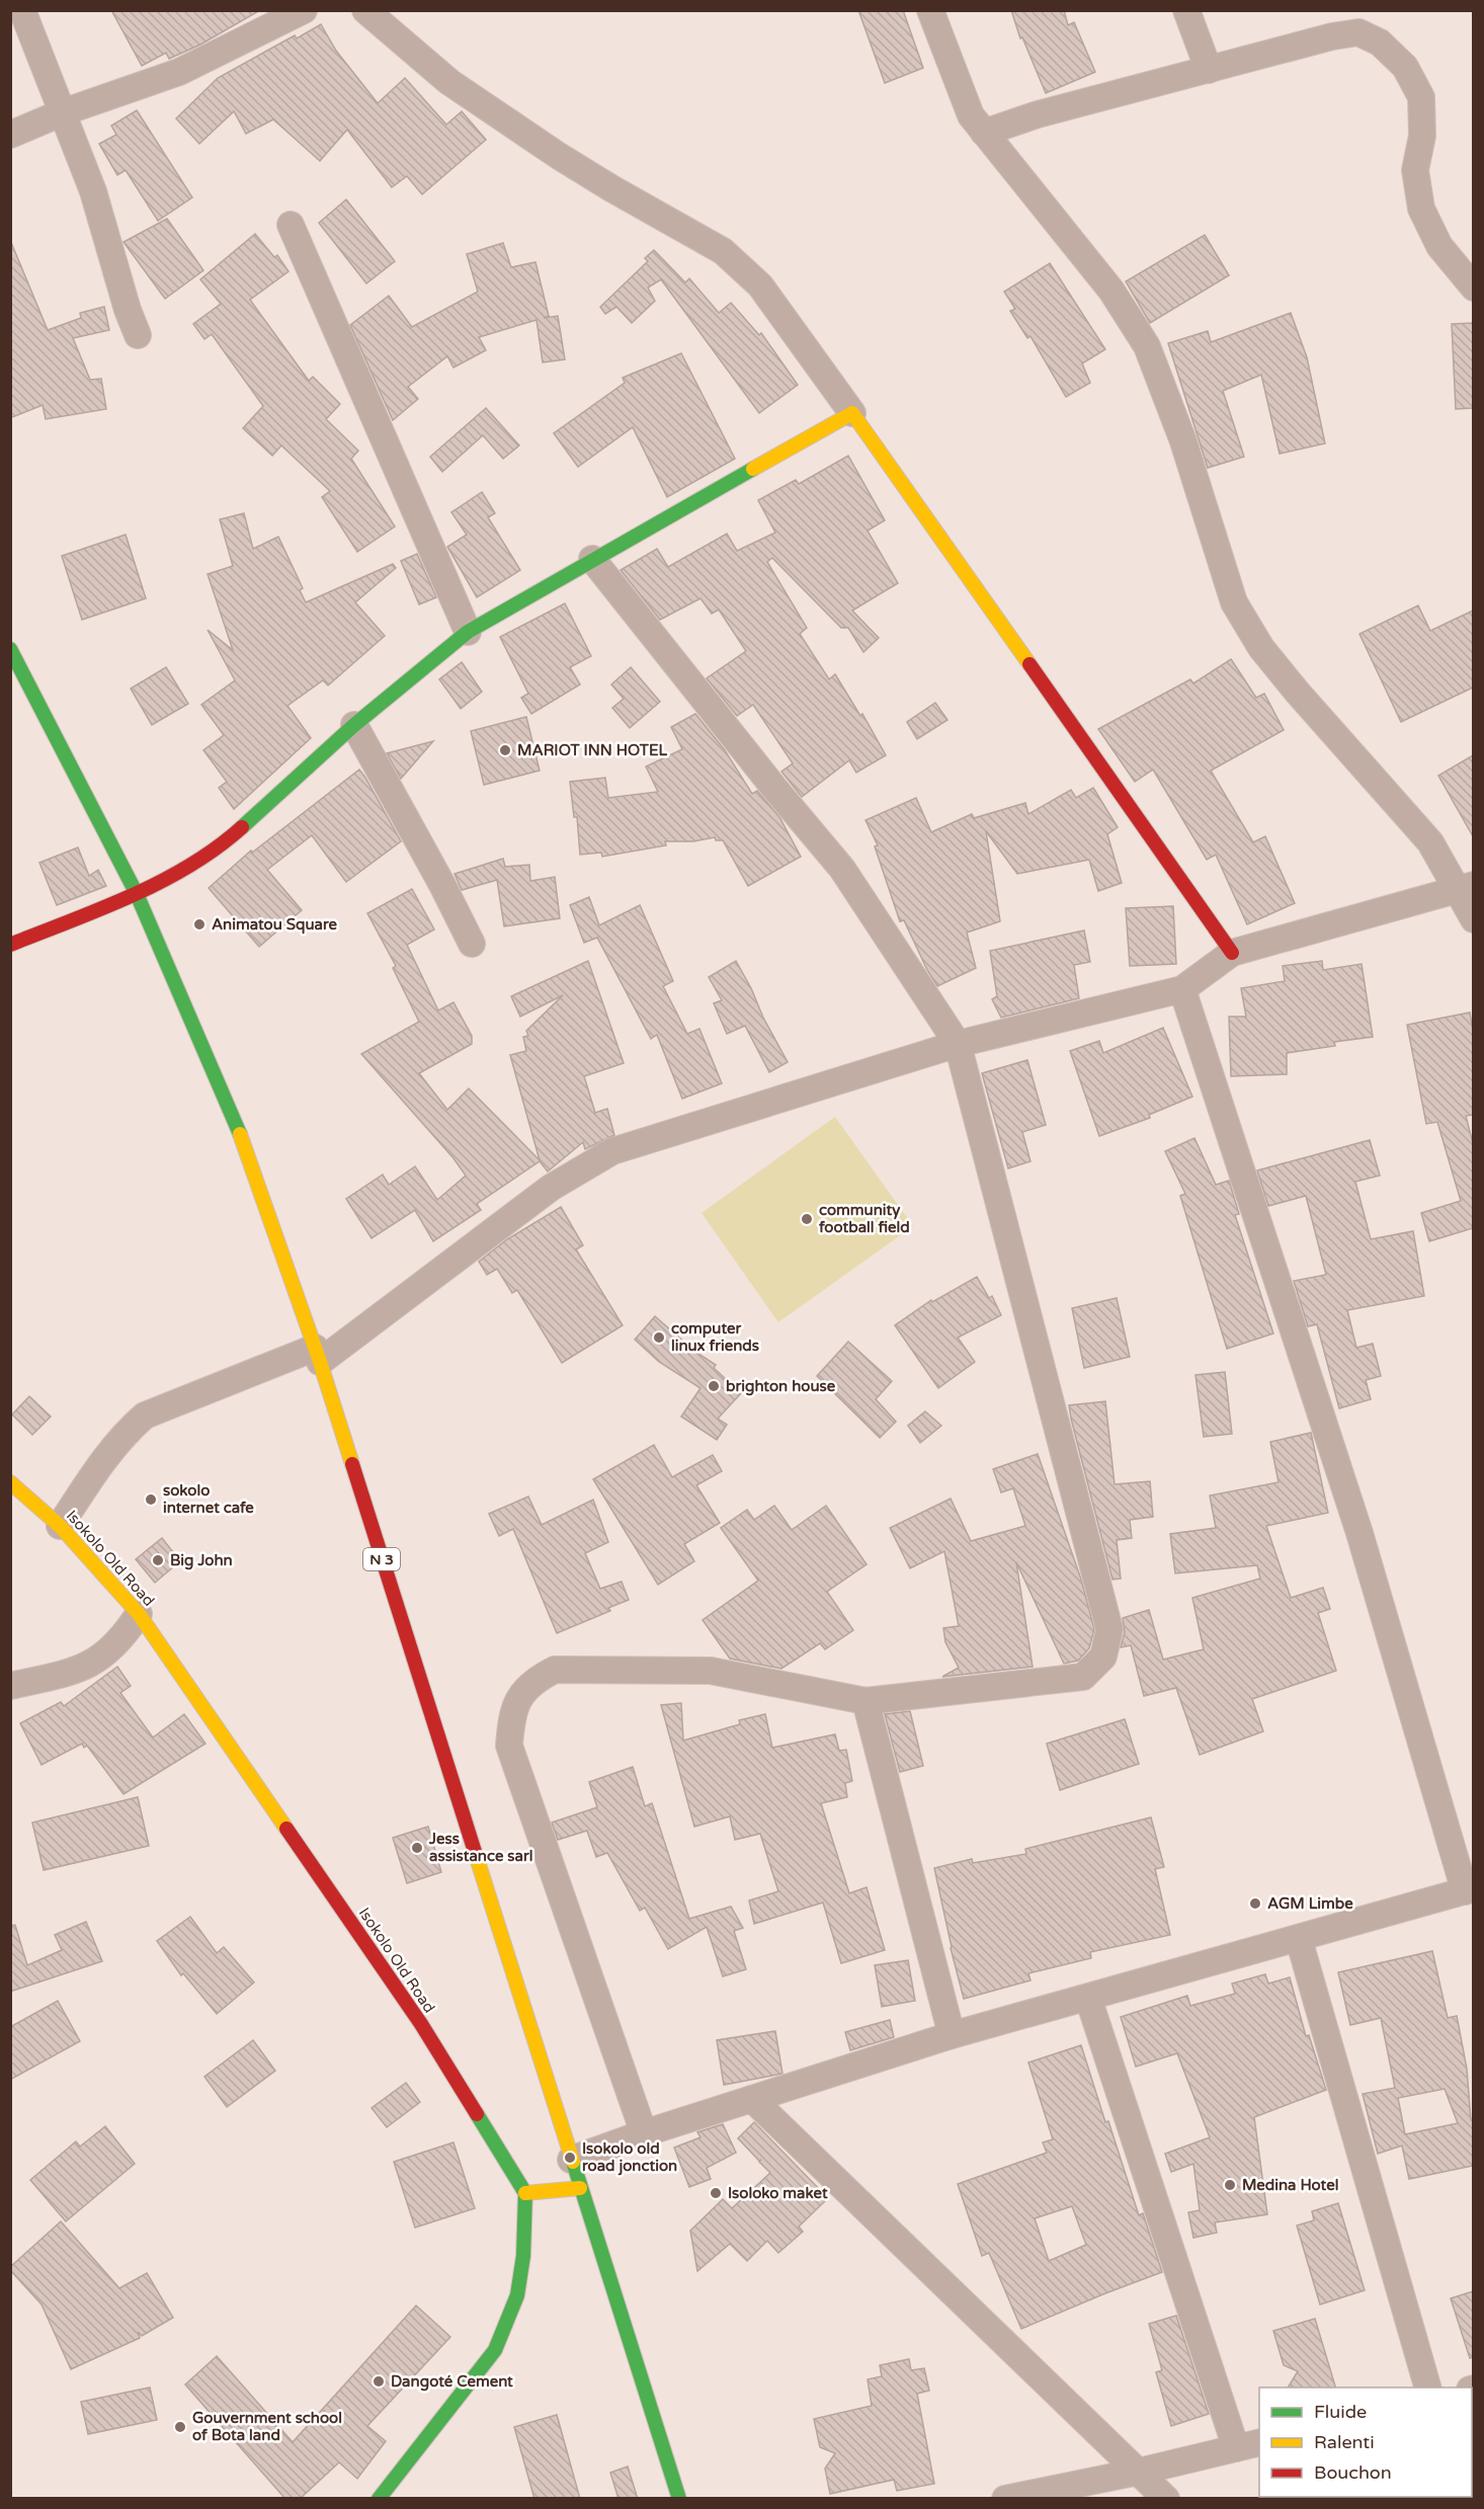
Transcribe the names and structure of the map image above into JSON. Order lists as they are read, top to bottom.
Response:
{
  "streets": {
    "main road": ["Isokolo Old Road", "N 3"]
  },
  "places": [
    "MARIOT INN HOTEL",
    "Animatou Square",
    "community football field",
    "computer linux friends",
    "brighton house",
    "sokolo internet cafe",
    "Big John",
    "Jess assistance sarl",
    "AGM Limbe",
    "Isokolo old road jonction",
    "Medina Hotel",
    "Isoloko maket",
    "Dangoté Cement",
    "Gouvernment school of Bota land"
  ],
  "legend": ["Fluide", "Ralenti", "Bouchon"]
}
